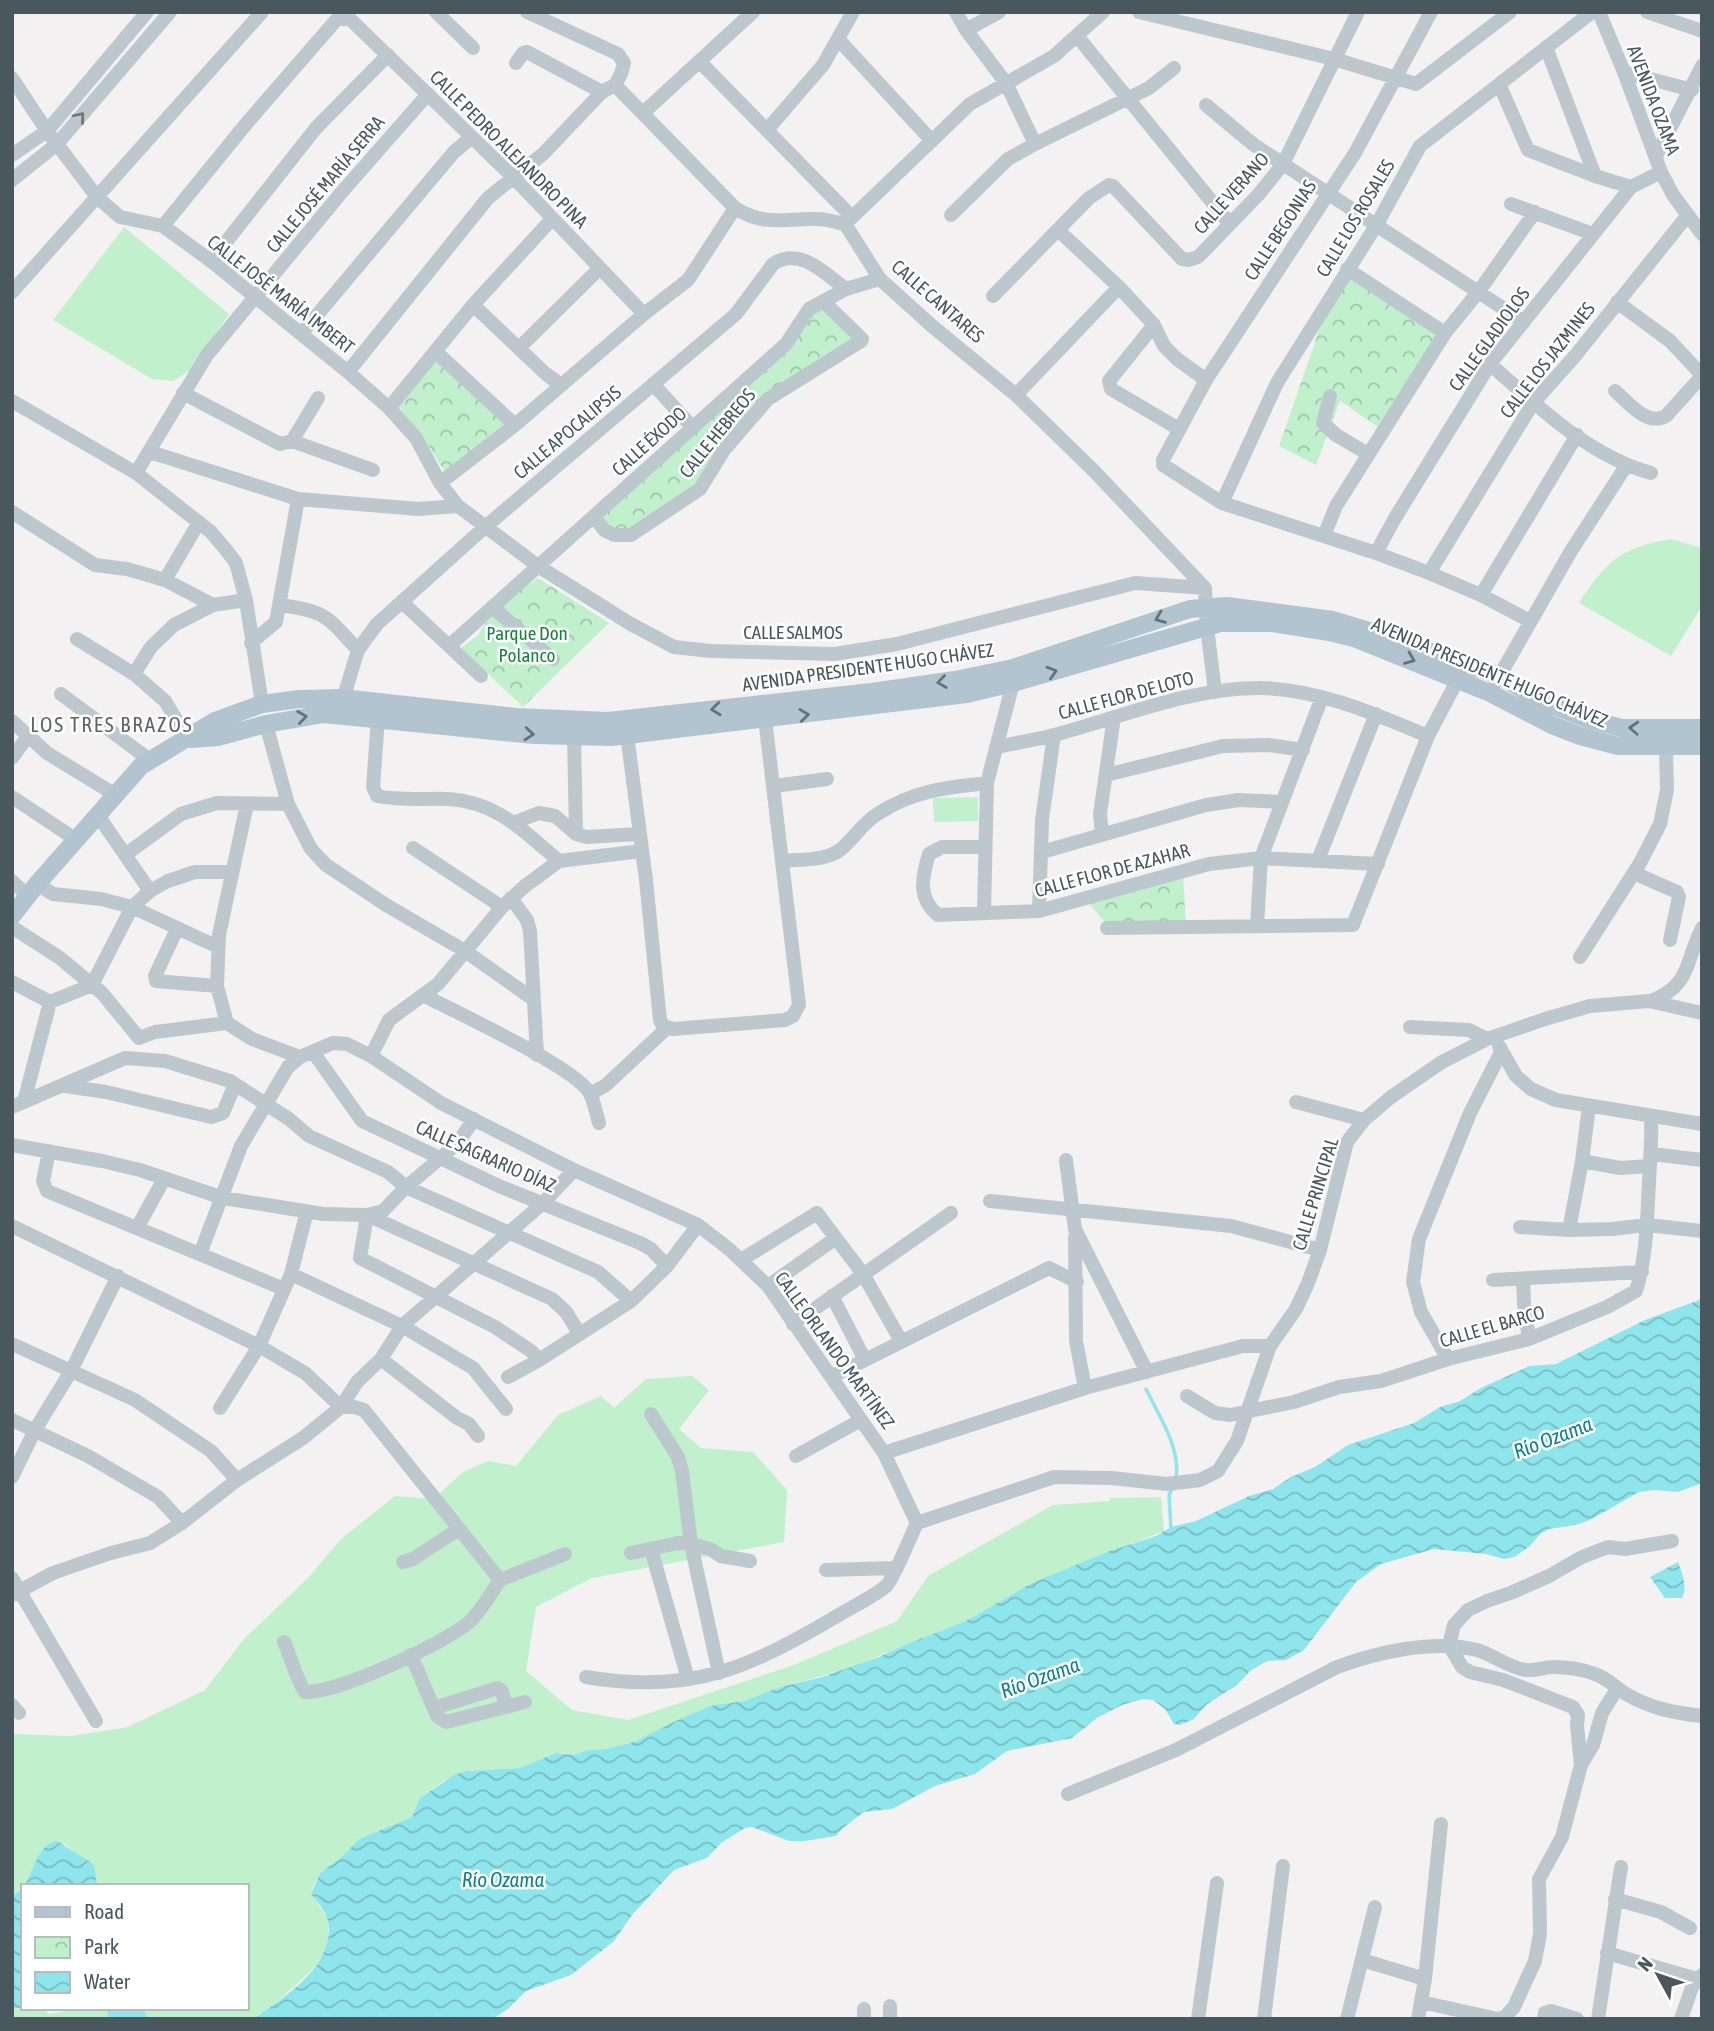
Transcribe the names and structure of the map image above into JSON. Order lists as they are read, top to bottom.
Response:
{
  "streets": {
    "main road": ["AVENIDA PRESIDENTE HUGO CHÁVEZ"],
    "street": [
      "AVENIDA OZAMA",
      "CALLE PEDRO ALEJANDRO PINA",
      "CALLE JOSÉ MARÍA SERRA",
      "CALLE VERANO",
      "CALLE LOS ROSALES",
      "CALLE BEGONIAS",
      "CALLE JOSÉ MARÍA IMBERT",
      "CALLE CANTARES",
      "CALLE GLADIOLOS",
      "CALLE LOS JAZMINES",
      "CALLE APOCALIPSIS",
      "CALLE HEBREOS",
      "CALLE ÉXODO",
      "CALLE SALMOS",
      "CALLE FLOR DE LOTO",
      "CALLE FLOR DE AZAHAR",
      "CALLE SAGRARIO DÍAZ",
      "CALLE PRINCIPAL",
      "CALLE EL BARCO",
      "CALLE ORLANDO MARTÍNEZ"
    ]
  },
  "crossings": [
    ["AVENIDA OZAMA", "CALLE GLADIOLOS"],
    ["AVENIDA OZAMA", "CALLE LOS JAZMINES"],
    ["CALLE PEDRO ALEJANDRO PINA", "CALLE JOSÉ MARÍA SERRA"],
    ["CALLE PEDRO ALEJANDRO PINA", "CALLE JOSÉ MARÍA IMBERT"],
    ["CALLE JOSÉ MARÍA SERRA", "CALLE JOSÉ MARÍA IMBERT"],
    ["CALLE LOS ROSALES", "CALLE BEGONIAS"],
    ["CALLE JOSÉ MARÍA IMBERT", "CALLE SALMOS"],
    ["CALLE CANTARES", "CALLE ÉXODO"],
    ["CALLE CANTARES", "CALLE SALMOS"],
    ["CALLE CANTARES", "AVENIDA PRESIDENTE HUGO CHÁVEZ"],
    ["CALLE APOCALIPSIS", "CALLE ÉXODO"],
    ["CALLE APOCALIPSIS", "CALLE SALMOS"],
    ["CALLE APOCALIPSIS", "AVENIDA PRESIDENTE HUGO CHÁVEZ"],
    ["CALLE HEBREOS", "CALLE ÉXODO"],
    ["CALLE ÉXODO", "CALLE SALMOS"],
    ["CALLE SALMOS", "AVENIDA PRESIDENTE HUGO CHÁVEZ"],
    ["CALLE SAGRARIO DÍAZ", "CALLE ORLANDO MARTÍNEZ"],
    ["CALLE PRINCIPAL", "CALLE EL BARCO"],
    ["CALLE PRINCIPAL", "CALLE ORLANDO MARTÍNEZ"]
  ],
  "districts": ["LOS TRES BRAZOS"],
  "water": ["Río Ozama"],
  "parks": ["Parque Don Polanco"],
  "legend": ["Road", "Park", "Water"],
  "north": "top left"
}
